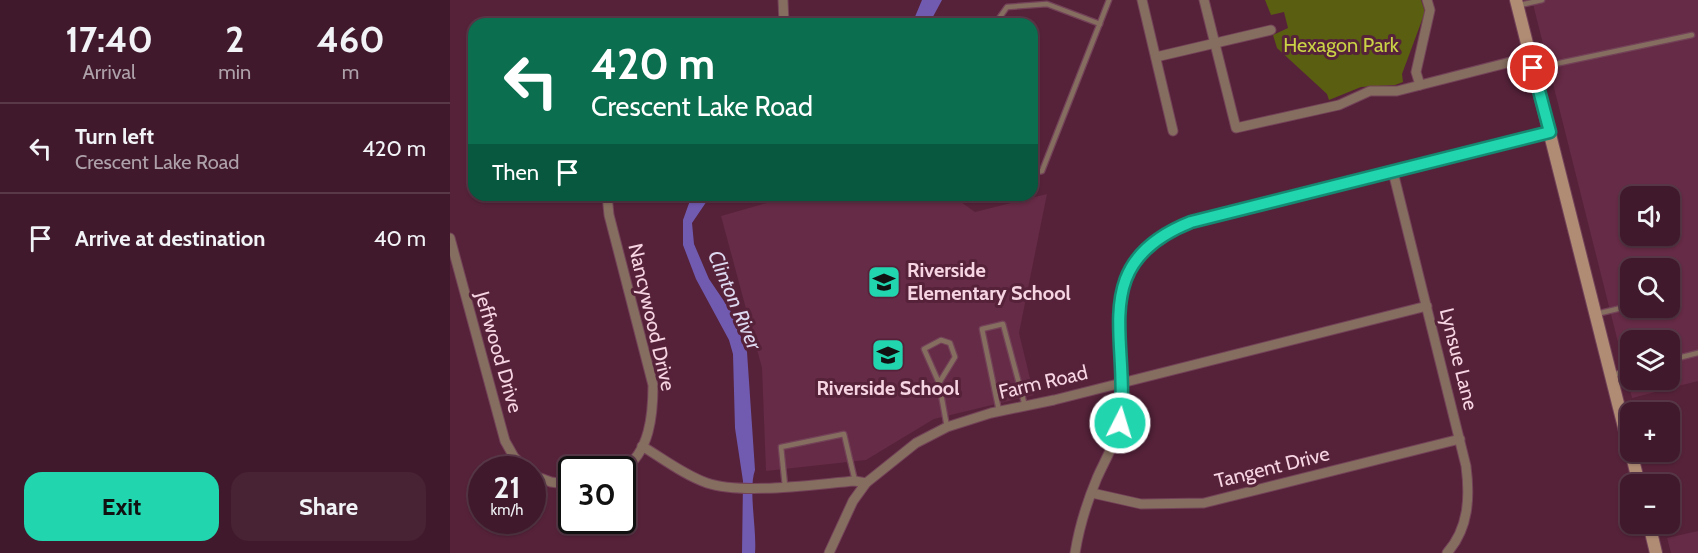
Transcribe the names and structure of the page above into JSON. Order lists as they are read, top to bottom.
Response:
{
  "streets": {
    "street": [
      "Nancywood Drive",
      "Jeffwood Drive",
      "Lynsue Lane",
      "Farm Road",
      "Tangent Drive"
    ]
  },
  "crossings": [
    ["Lynsue Lane", "Farm Road"],
    ["Lynsue Lane", "Tangent Drive"]
  ],
  "water": ["Clinton River"],
  "parks": ["Hexagon Park"],
  "places": {
    "school or university": ["Riverside Elementary School", "Riverside School"]
  },
  "page": {
    "eta": [
      "17:40",
      "Arrival",
      "2",
      "min",
      "460",
      "m"
    ],
    "turn": ["420 m", "Crescent Lake Road"],
    "list": [
      {
        "name": "Turn left",
        "note": "Crescent Lake Road",
        "value": "420 m"
      },
      {
        "name": "Arrive at destination",
        "value": "40 m"
      }
    ],
    "then": "Then",
    "map_buttons": ["+", "−"],
    "speed": "21 km/h",
    "limit": "30",
    "buttons": ["Exit", "Share"]
  }
}
